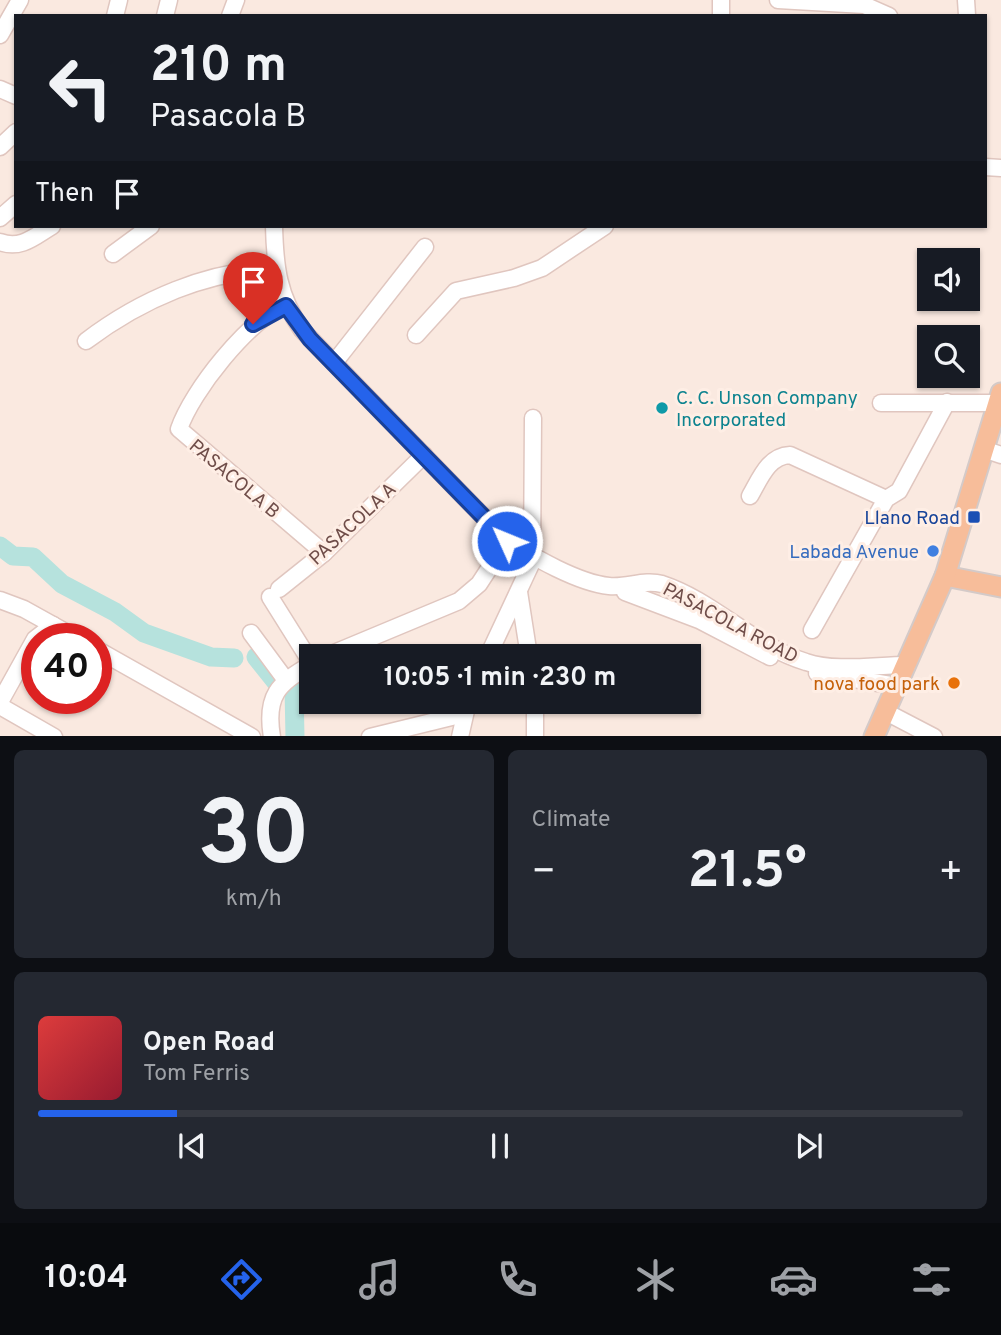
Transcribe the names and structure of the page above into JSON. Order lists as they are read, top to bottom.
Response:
{
  "streets": {
    "street": ["PASACOLA B", "PASACOLA A", "PASACOLA ROAD"]
  },
  "crossings": [
    ["PASACOLA B", "PASACOLA A"],
    ["PASACOLA B", "PASACOLA ROAD"],
    ["PASACOLA A", "PASACOLA ROAD"]
  ],
  "places": {
    "other": ["C. C. Unson Company Incorporated", "Labada Avenue", "nova food park"],
    "transit": ["Llano Road"]
  },
  "page": {
    "turn": ["210 m", "Pasacola B"],
    "then": "Then",
    "limit": "40",
    "trip": "10:05 · 1 min · 230 m",
    "tile": [
      ["30", "km/h"],
      "Climate"
    ],
    "heat": ["−", "21.5°", "+"],
    "song": ["Open Road", "Tom Ferris"],
    "tabs": "10:04"
  }
}
